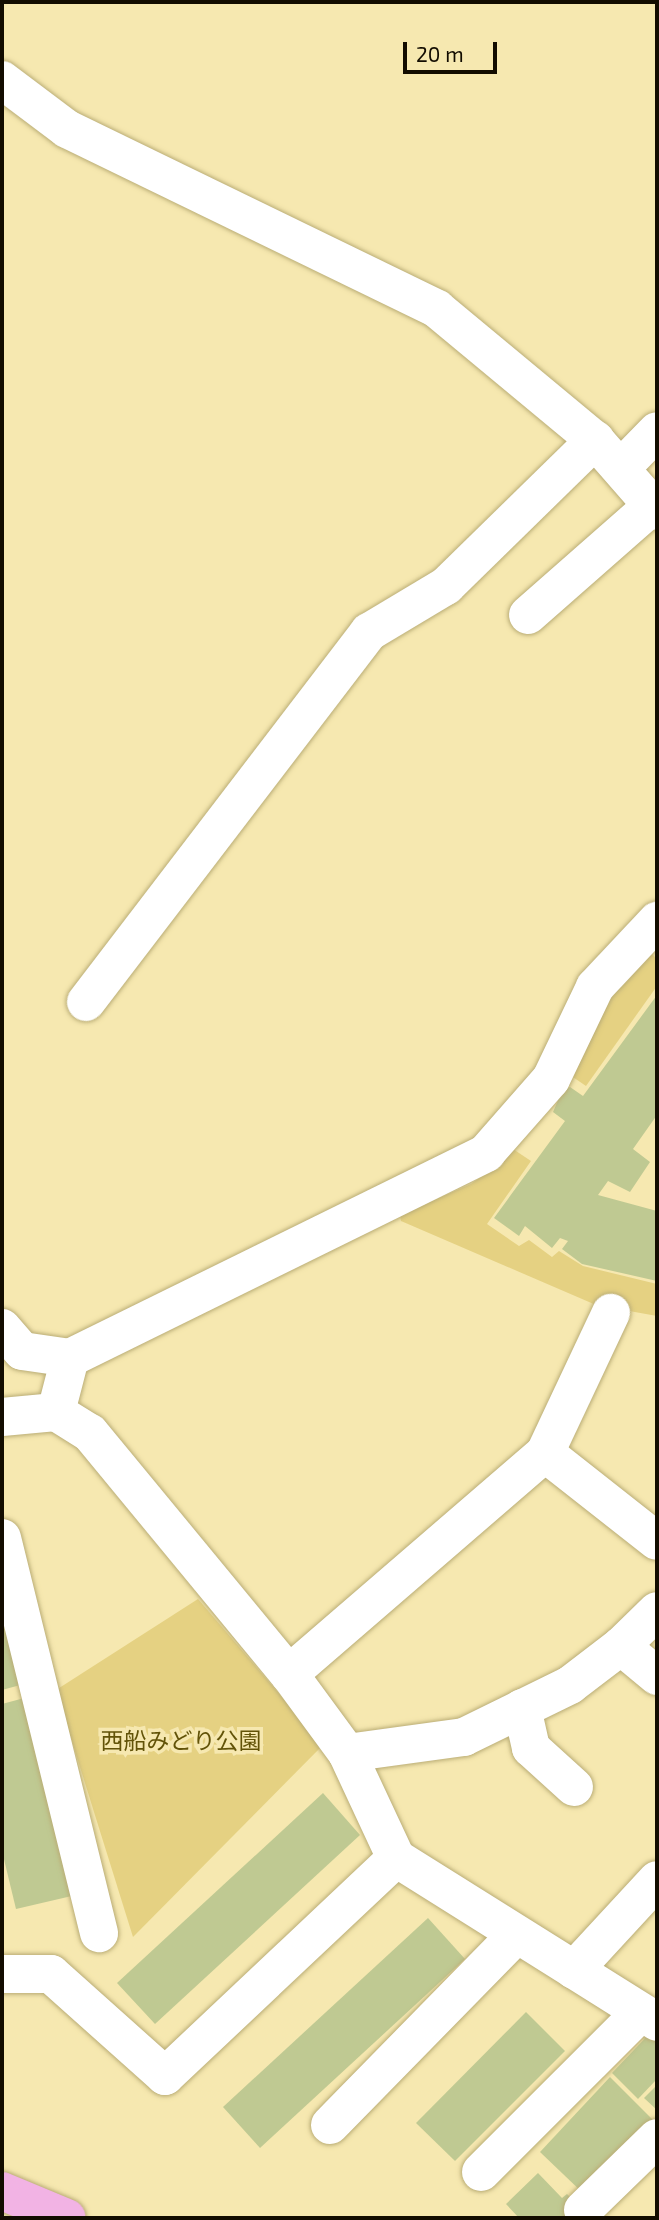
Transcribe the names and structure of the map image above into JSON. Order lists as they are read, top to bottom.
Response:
{
  "parks": ["西船みどり公園"],
  "scale_bar": "20 m"
}
